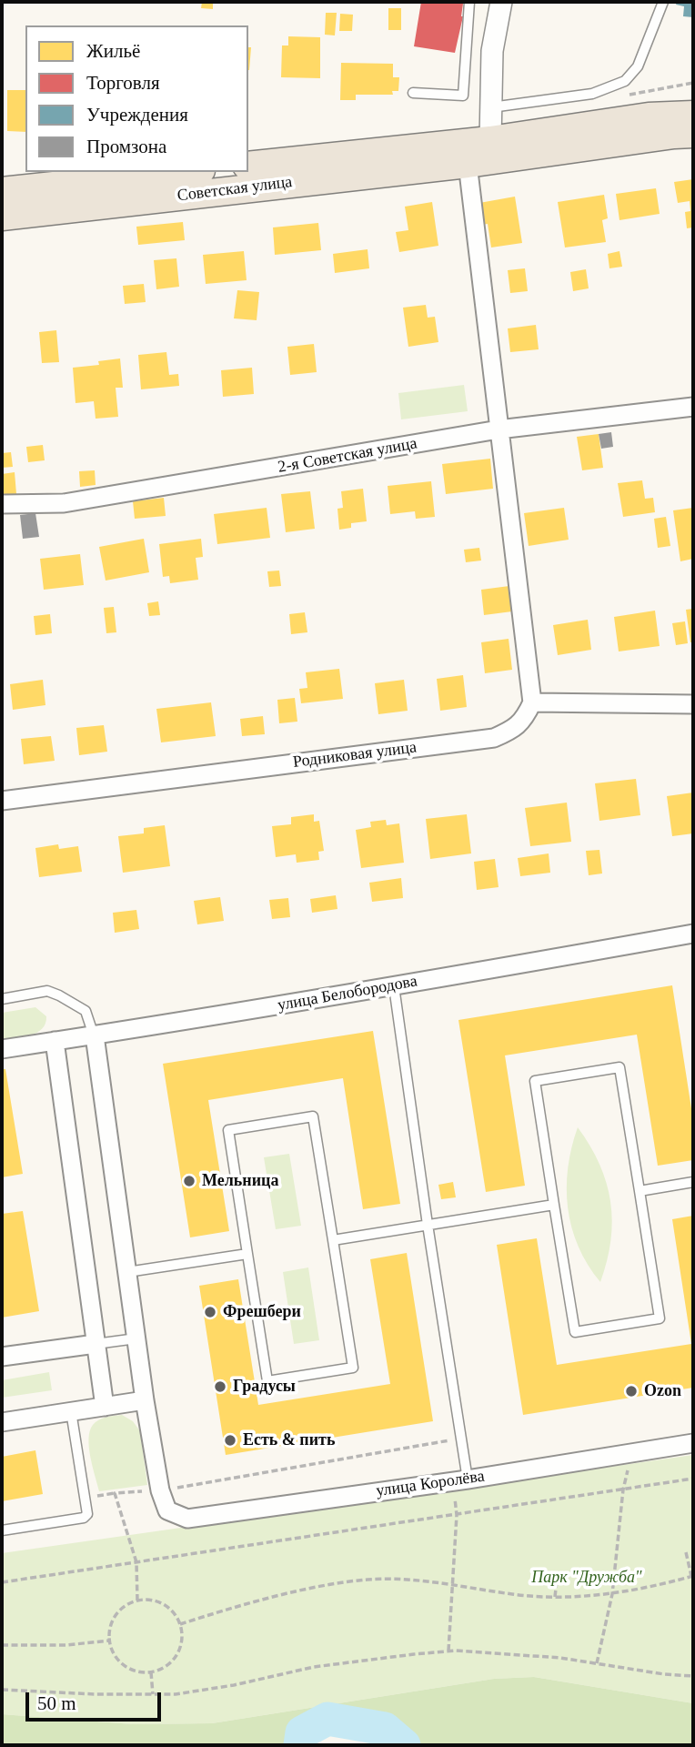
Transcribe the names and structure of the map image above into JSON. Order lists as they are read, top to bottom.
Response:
{
  "streets": {
    "main road": ["Советская улица"],
    "street": [
      "2-я Советская улица",
      "Родниковая улица",
      "улица Белобородова",
      "улица Королёва"
    ]
  },
  "parks": ["Парк \"Дружба\""],
  "places": [
    "Мельница",
    "Фрешбери",
    "Градусы",
    "Ozon",
    "Есть & пить"
  ],
  "legend": [
    "Жильё",
    "Торговля",
    "Учреждения",
    "Промзона"
  ],
  "scale_bar": "50 m"
}
